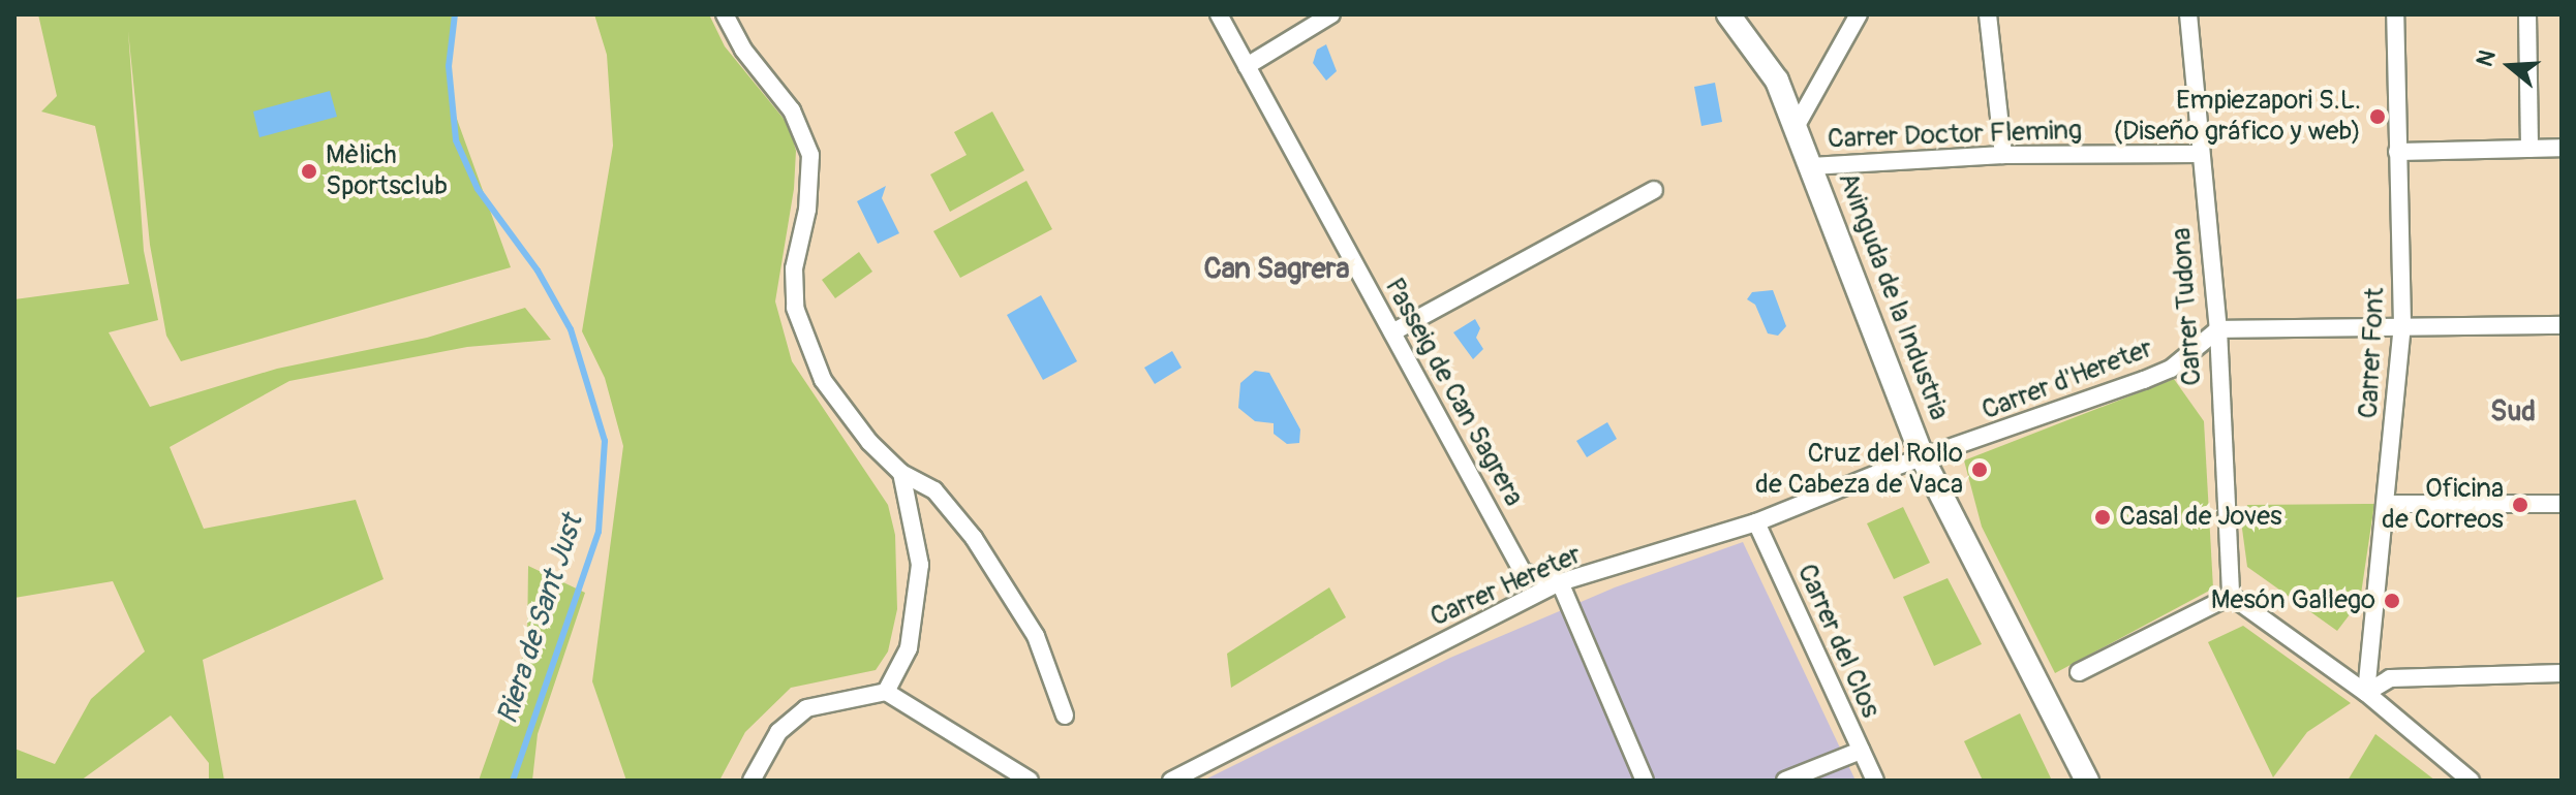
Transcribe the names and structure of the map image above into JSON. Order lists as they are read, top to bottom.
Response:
{
  "streets": {
    "street": [
      "Carrer Doctor Fleming",
      "Avinguda de la Industria",
      "Carrer Tudona",
      "Carrer Font",
      "Carrer d'Hereter",
      "Passeig de Can Sagrera",
      "Carrer Hereter",
      "Carrer del Clos"
    ]
  },
  "crossings": [
    ["Carrer Doctor Fleming", "Avinguda de la Industria"],
    ["Carrer Doctor Fleming", "Carrer Tudona"],
    ["Avinguda de la Industria", "Carrer d'Hereter"],
    ["Avinguda de la Industria", "Carrer Hereter"],
    ["Carrer Tudona", "Carrer d'Hereter"],
    ["Carrer d'Hereter", "Carrer Hereter"],
    ["Passeig de Can Sagrera", "Carrer Hereter"],
    ["Carrer Hereter", "Carrer del Clos"]
  ],
  "districts": ["Can Sagrera", "Sud"],
  "water": ["Riera de Sant Just"],
  "places": [
    "Empiezapori S.L. (Diseño gráfico y web)",
    "Mèlich Sportsclub",
    "Cruz del Rollo de Cabeza de Vaca",
    "Oficina de Correos",
    "Casal de Joves",
    "Mesón Gallego"
  ],
  "north": "left"
}
